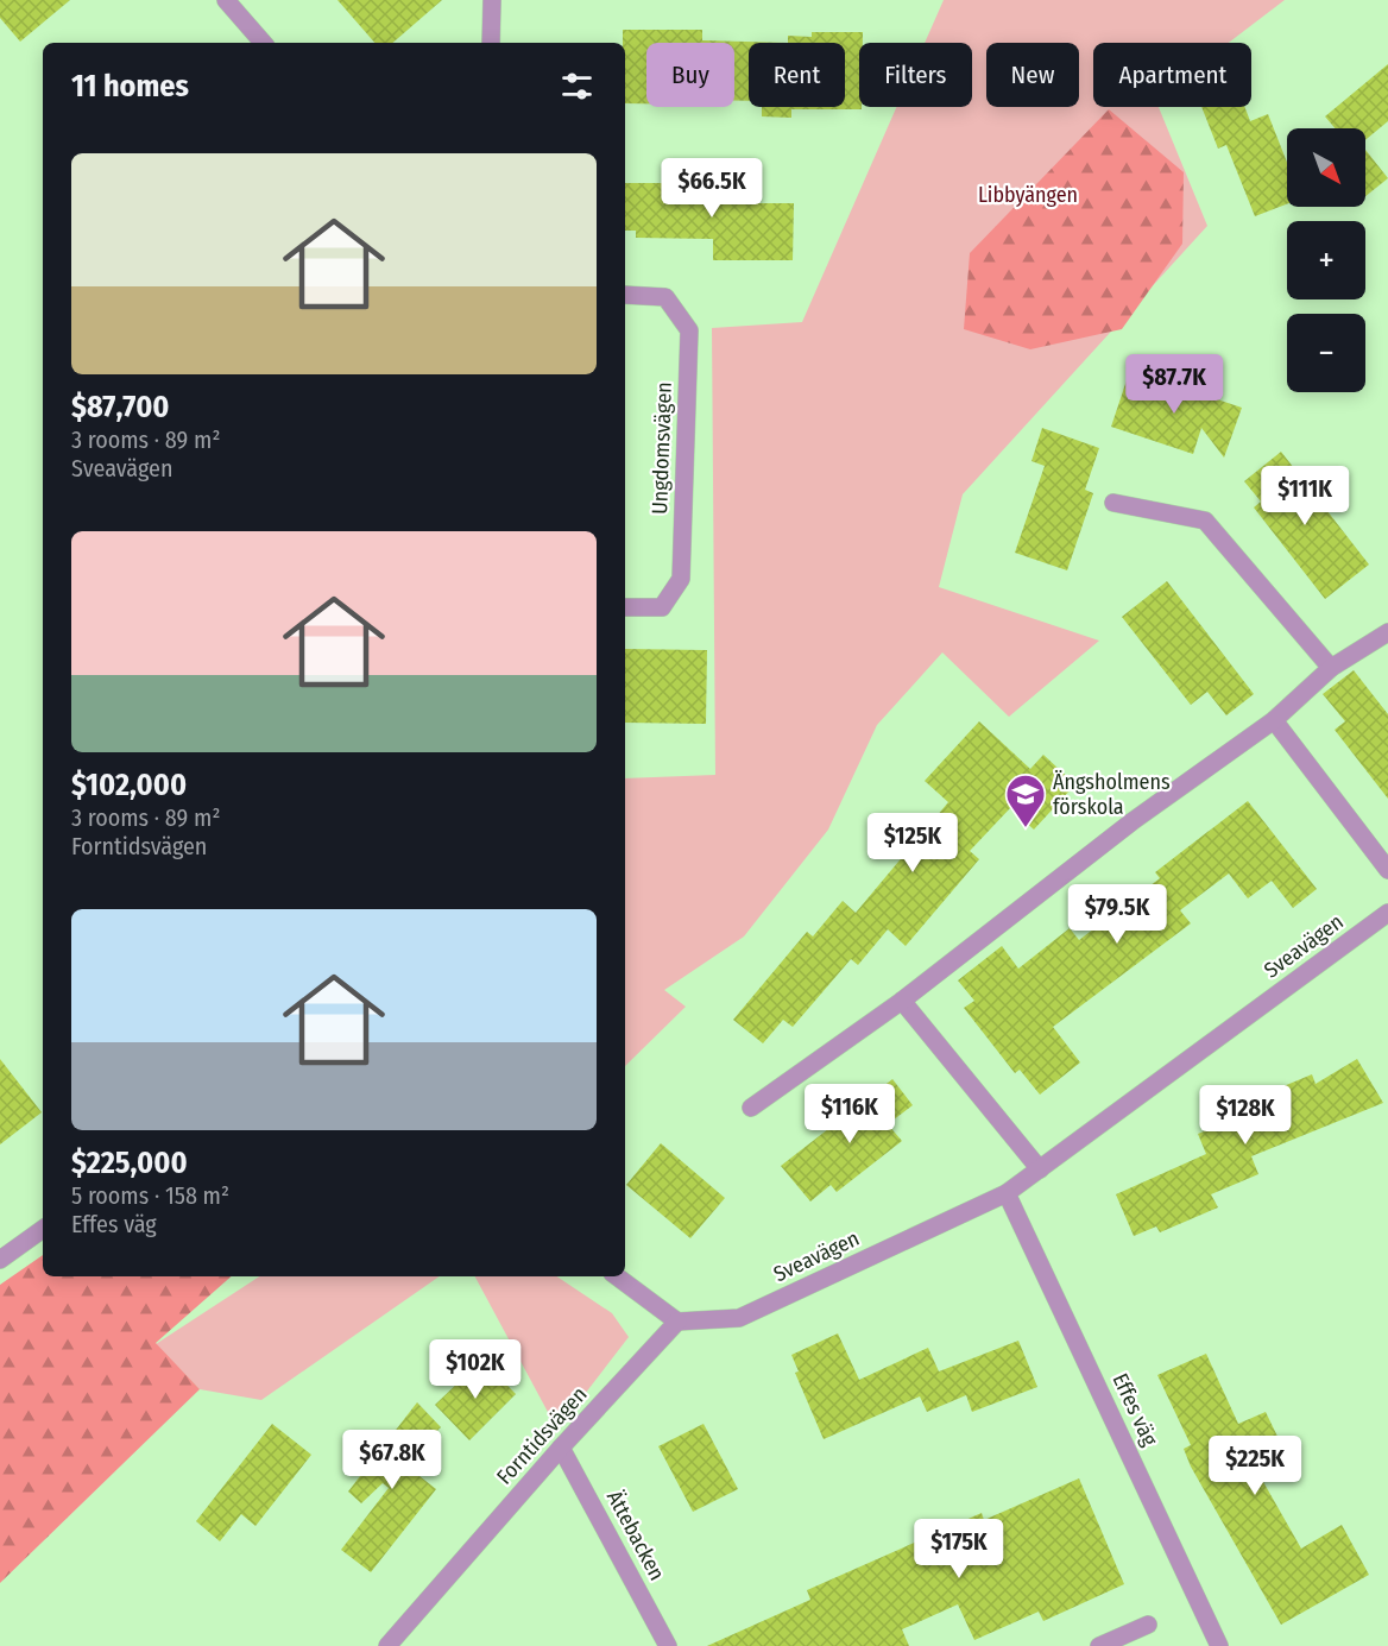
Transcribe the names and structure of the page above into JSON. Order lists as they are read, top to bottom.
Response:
{
  "streets": {
    "street": [
      "Ungdomsvägen",
      "Sveavägen",
      "Effes väg",
      "Forntidsvägen",
      "Ättebacken"
    ]
  },
  "crossings": [
    ["Sveavägen", "Effes väg"],
    ["Sveavägen", "Forntidsvägen"],
    ["Forntidsvägen", "Ättebacken"]
  ],
  "parks": ["Libbyängen"],
  "places": {
    "school or university": ["Ängsholmens förskola"]
  },
  "north": "bottom right",
  "page": {
    "chip": [
      "Buy",
      "Rent",
      "Filters",
      "New",
      "Apartment"
    ],
    "heading": "11 homes",
    "map_buttons": ["+", "−"],
    "list": [
      {
        "name": "$87,700",
        "note": "3 rooms · 89 m² · Sveavägen"
      },
      {
        "name": "$102,000",
        "note": "3 rooms · 89 m² · Forntidsvägen"
      },
      {
        "name": "$225,000",
        "note": "5 rooms · 158 m² · Effes väg"
      }
    ],
    "price": [
      "$66.5K",
      "$87.7K",
      "$111K",
      "$125K",
      "$79.5K",
      "$116K",
      "$128K",
      "$102K",
      "$67.8K",
      "$225K",
      "$175K"
    ]
  }
}
